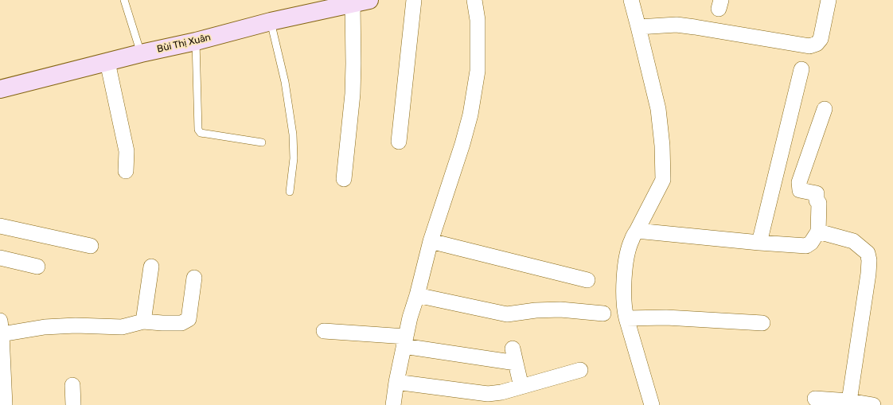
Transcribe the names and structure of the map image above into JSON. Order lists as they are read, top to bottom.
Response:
{
  "streets": {
    "main road": ["Bùi Thị Xuân"]
  }
}
